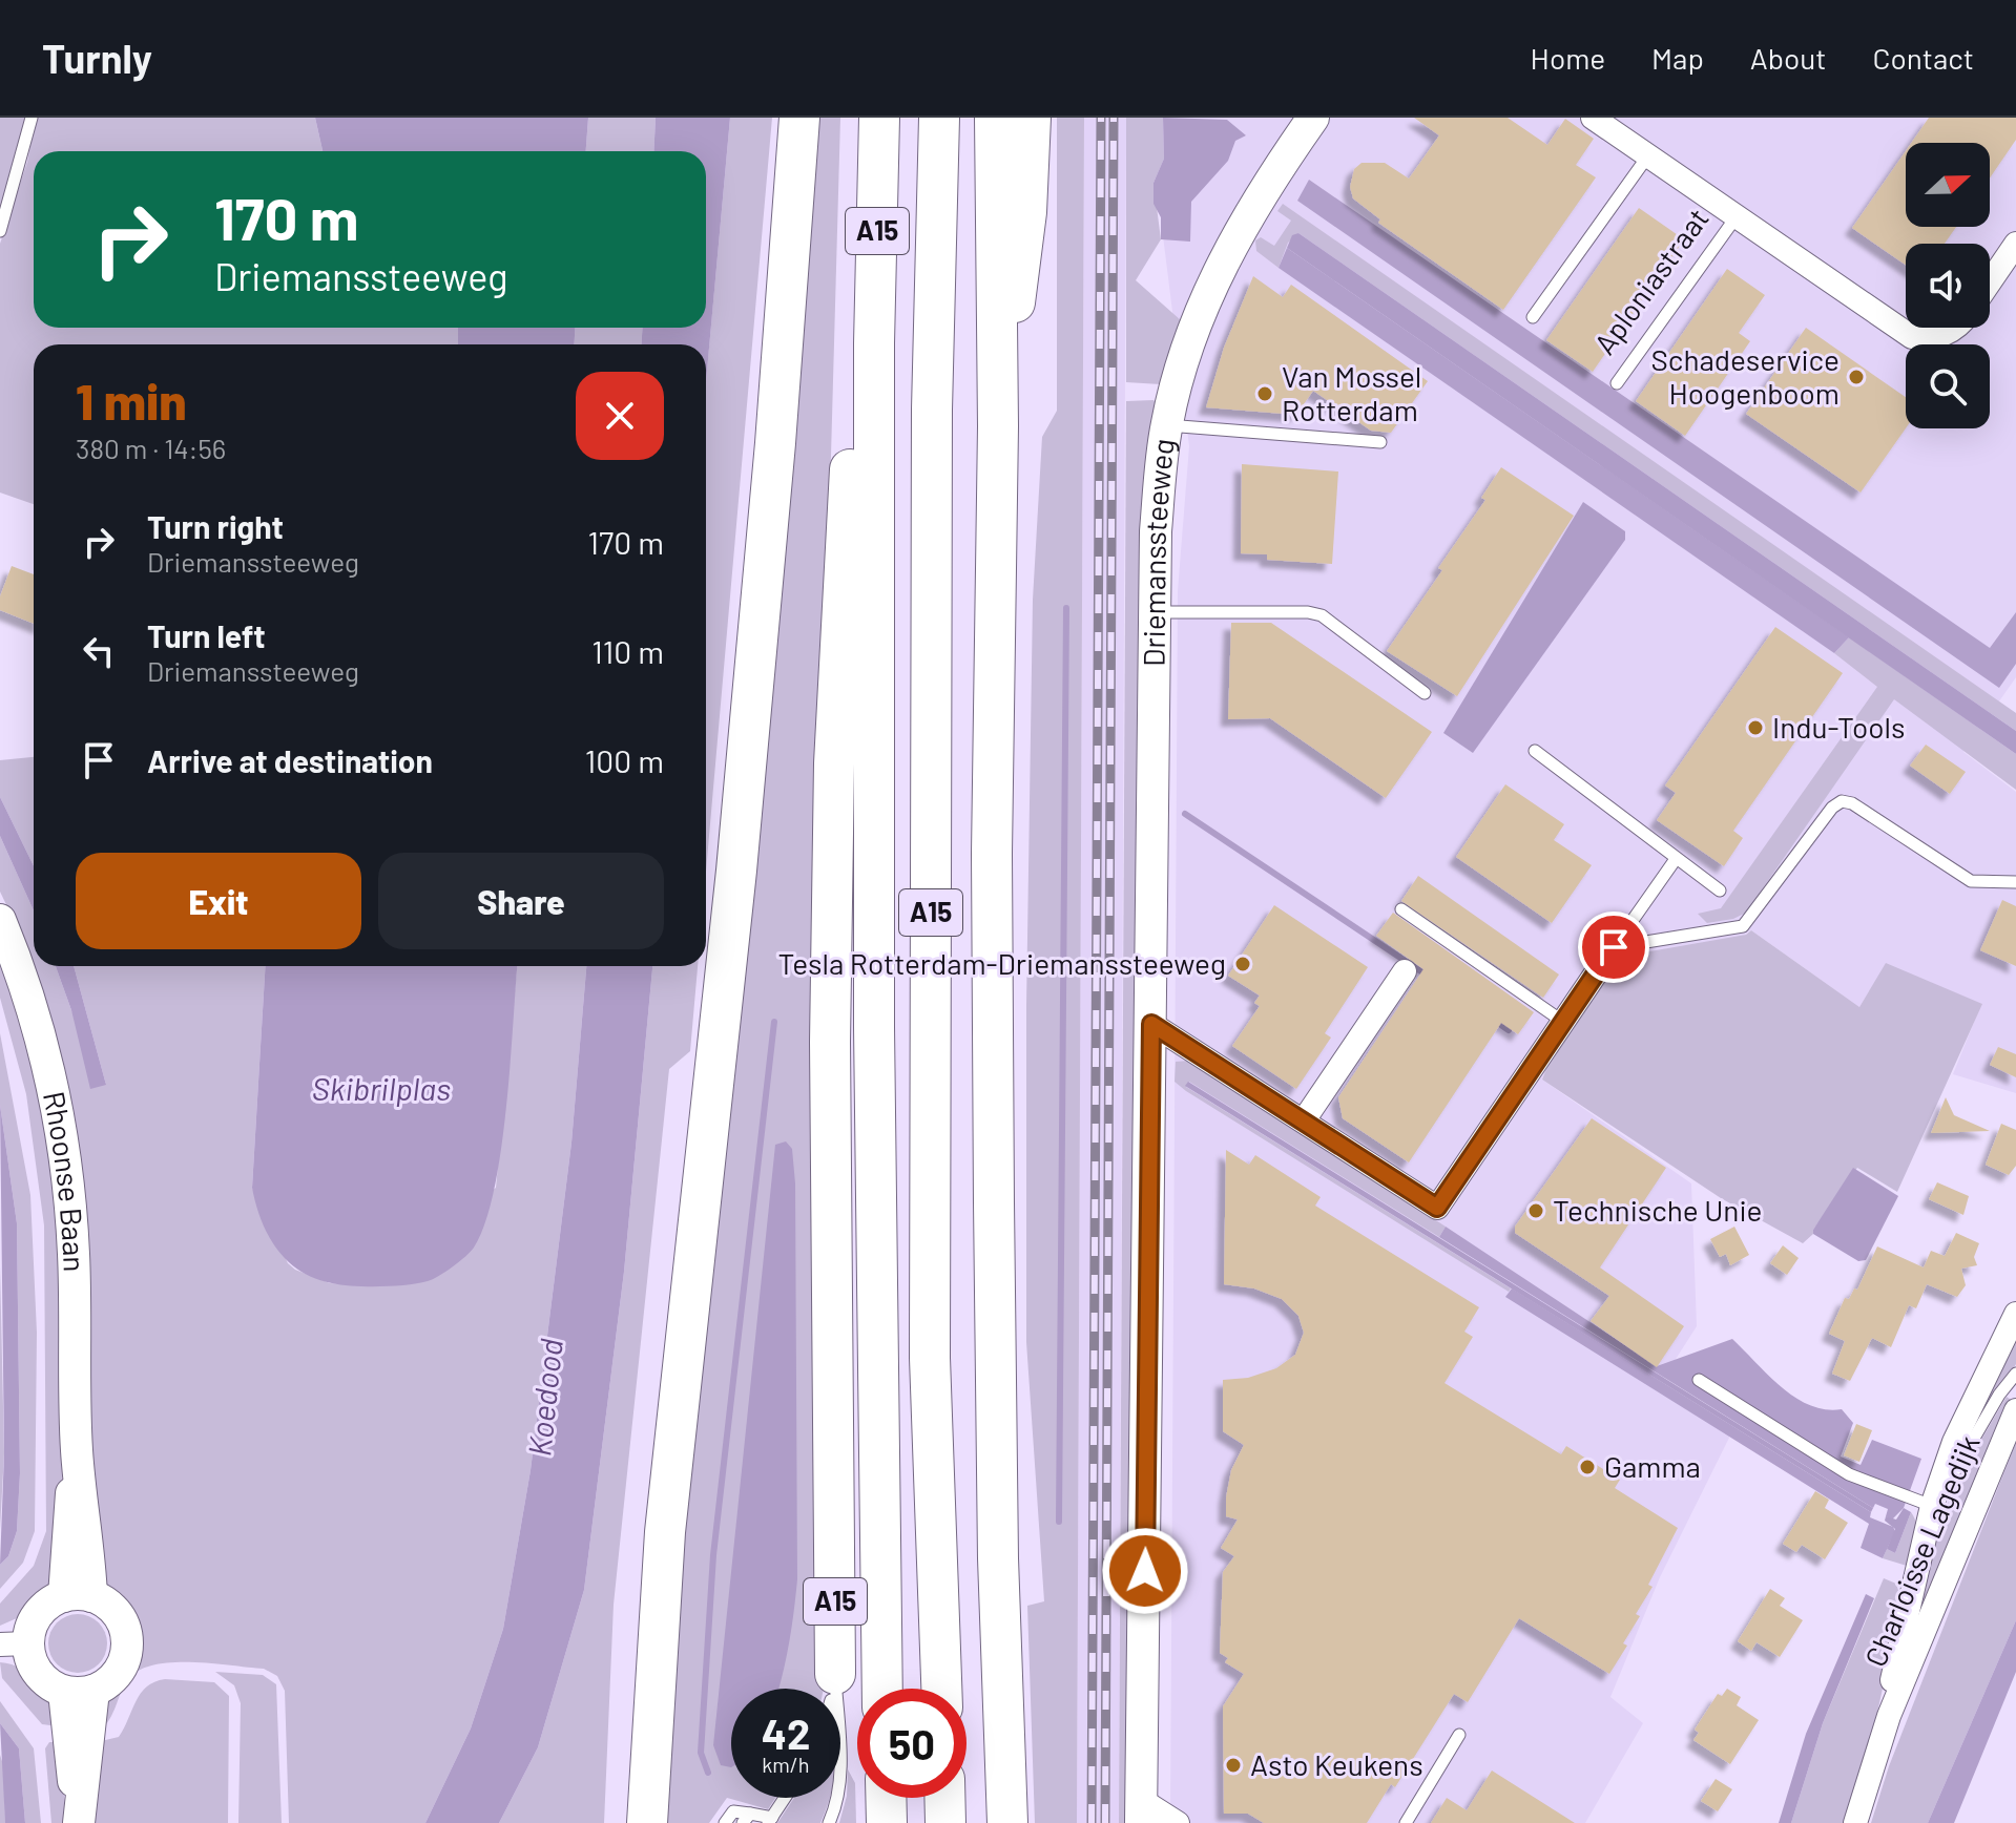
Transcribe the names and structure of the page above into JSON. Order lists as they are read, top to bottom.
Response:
{
  "streets": {
    "highway": ["A15"],
    "main road": ["Driemanssteeweg", "Rhoonse Baan"],
    "street": ["Aploniastraat", "Charloisse Lagedijk"]
  },
  "water": ["Skibrilplas", "Koedood"],
  "places": [
    "Schadeservice Hoogenboom",
    "Van Mossel Rotterdam",
    "Indu-Tools",
    "Tesla Rotterdam-Driemanssteeweg",
    "Technische Unie",
    "Gamma",
    "Asto Keukens"
  ],
  "north": "right",
  "page": {
    "header": "Turnly",
    "nav": [
      "Home",
      "Map",
      "About",
      "Contact"
    ],
    "turn": ["170 m", "Driemanssteeweg"],
    "heading": ["1 min", "380 m · 14:56"],
    "list": [
      {
        "name": "Turn right",
        "note": "Driemanssteeweg",
        "value": "170 m"
      },
      {
        "name": "Turn left",
        "note": "Driemanssteeweg",
        "value": "110 m"
      },
      {
        "name": "Arrive at destination",
        "value": "100 m"
      }
    ],
    "buttons": ["Exit", "Share"],
    "speed": "42 km/h",
    "limit": "50"
  }
}
